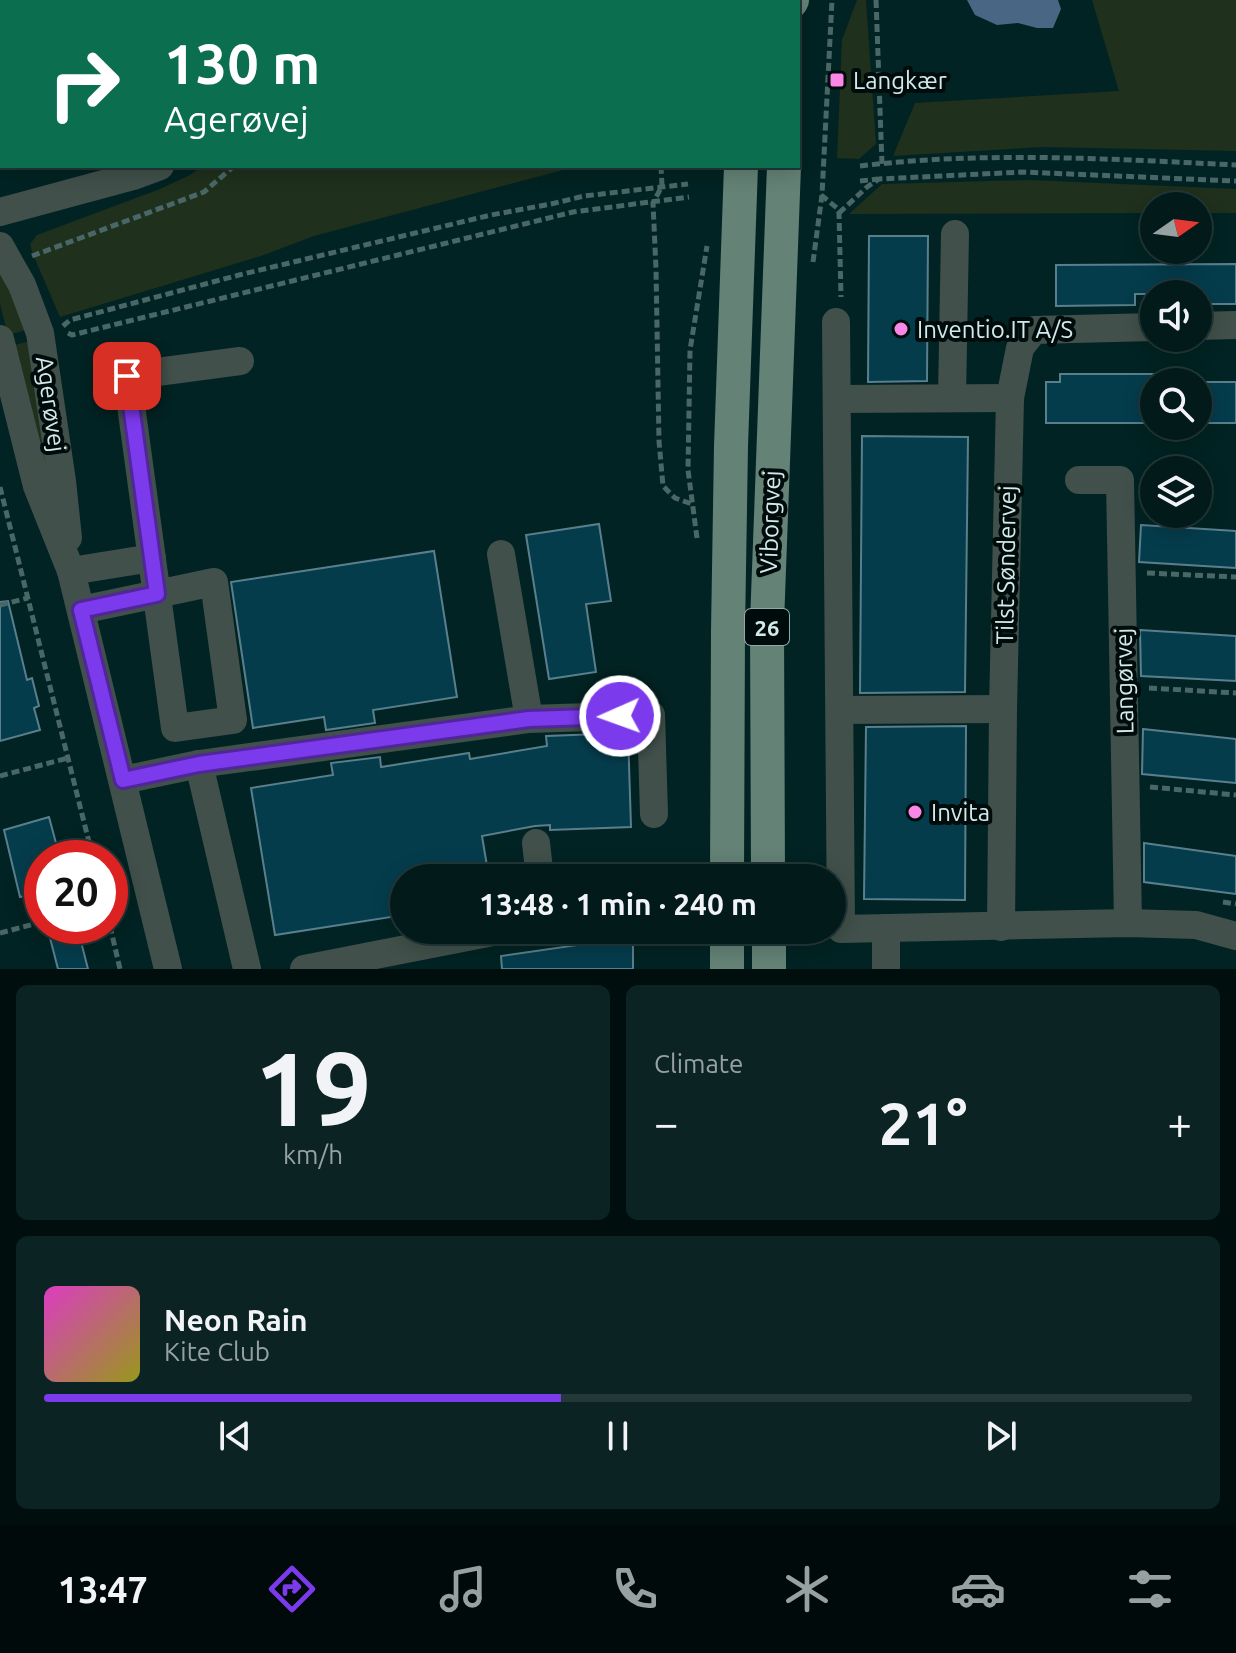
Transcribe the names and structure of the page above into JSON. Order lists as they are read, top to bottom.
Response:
{
  "streets": {
    "main road": ["Viborgvej", "26"],
    "street": ["Agerøvej", "Tilst Søndervej", "Langørvej"]
  },
  "places": {
    "transit": ["Langkær"],
    "other": ["Inventio.IT A/S", "Invita"]
  },
  "north": "right",
  "page": {
    "turn": ["130 m", "Agerøvej"],
    "limit": "20",
    "trip": "13:48 · 1 min · 240 m",
    "tile": [
      ["19", "km/h"],
      "Climate"
    ],
    "heat": ["−", "21°", "+"],
    "song": ["Neon Rain", "Kite Club"],
    "tabs": "13:47"
  }
}
